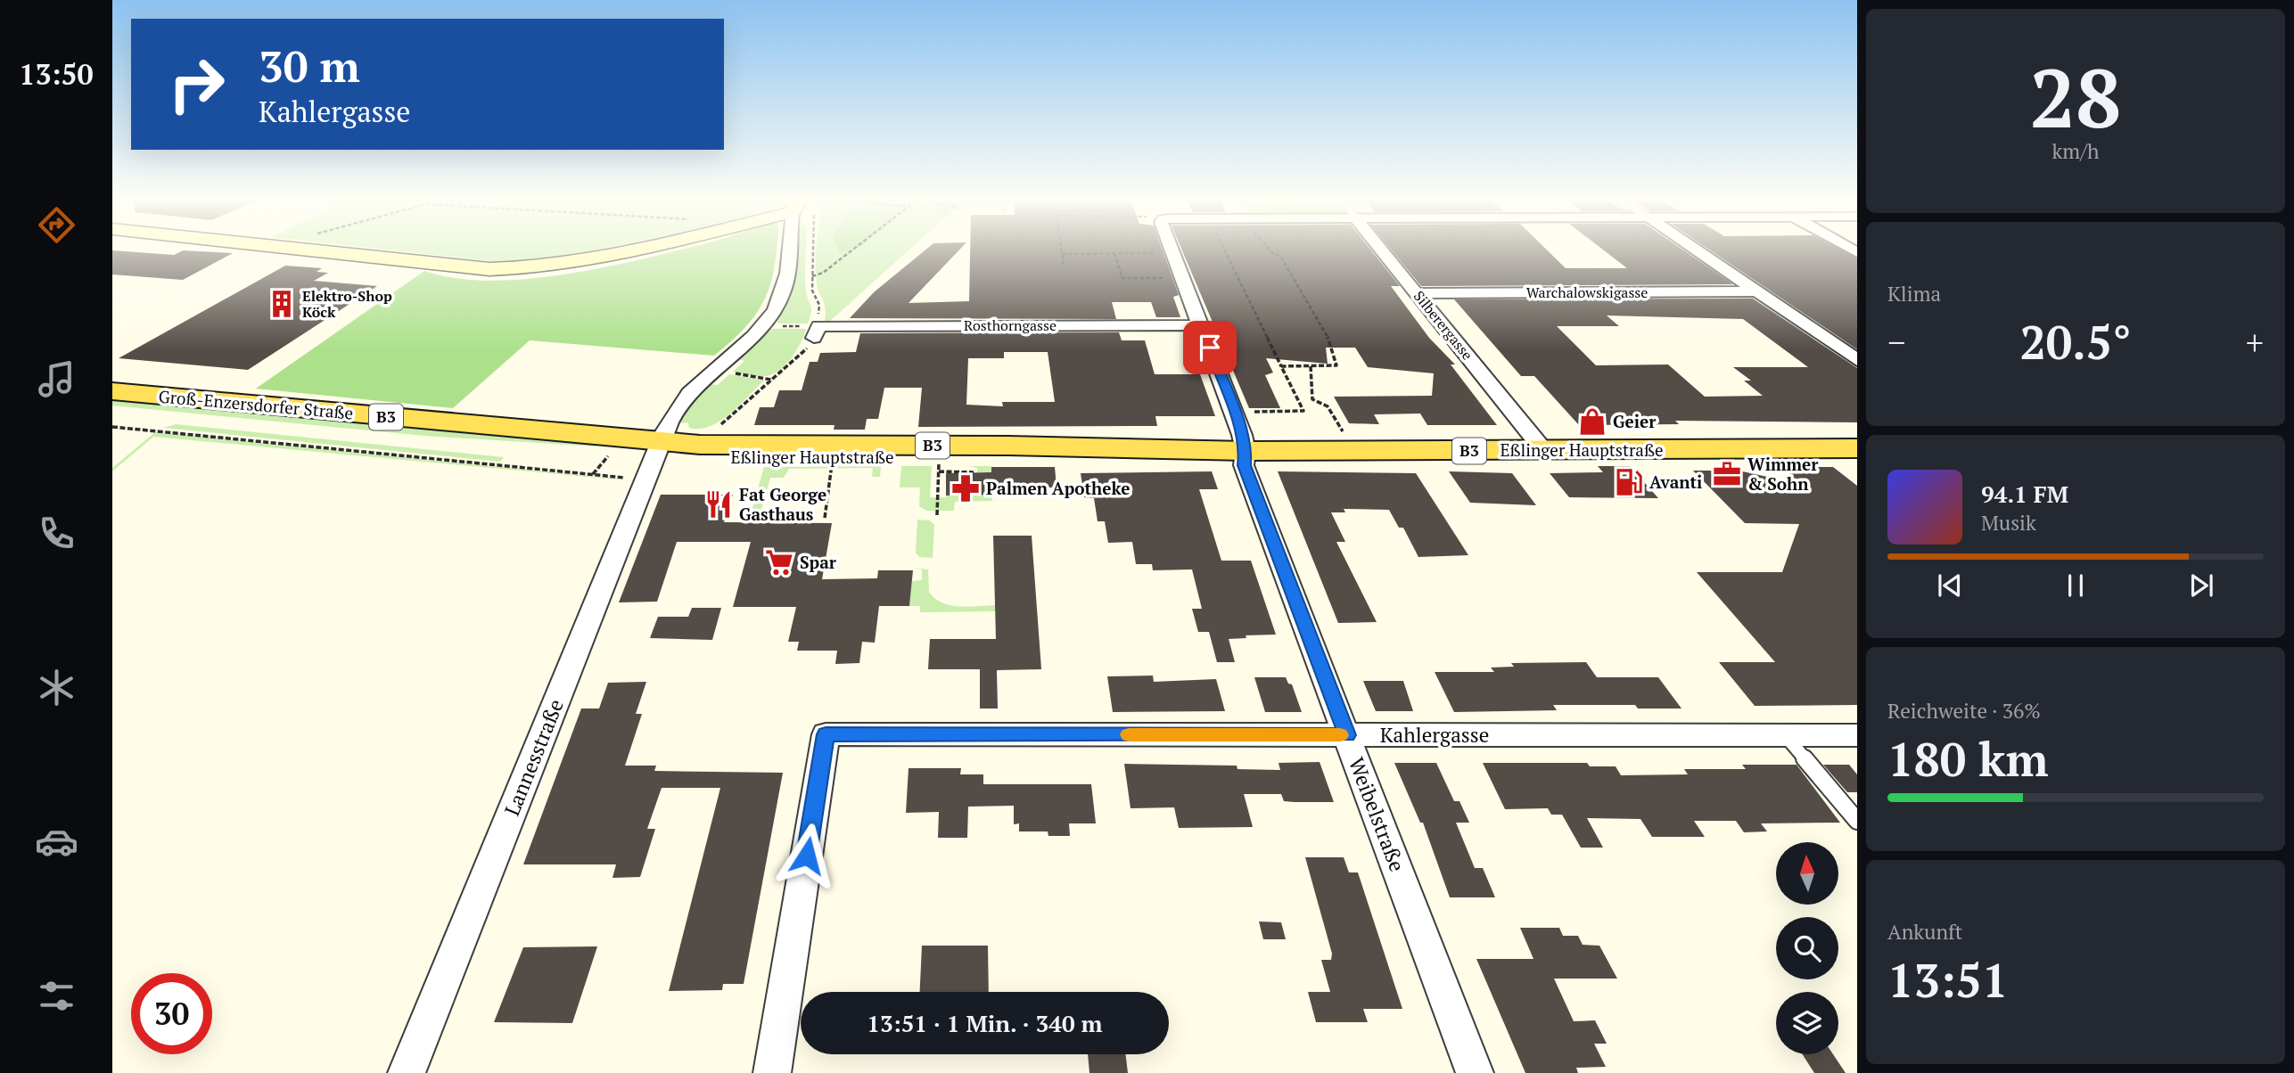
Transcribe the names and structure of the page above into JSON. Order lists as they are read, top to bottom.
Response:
{
  "streets": {
    "main road": ["Groß-Enzersdorfer Straße", "B3", "Eßlinger Hauptstraße"],
    "street": [
      "Warchalowskigasse",
      "Rosthorngasse",
      "Silberergasse",
      "Kahlergasse",
      "Lannesstraße",
      "Weibelstraße"
    ]
  },
  "crossings": [
    ["Warchalowskigasse", "Silberergasse"],
    ["Rosthorngasse", "Weibelstraße"],
    ["Silberergasse", "Eßlinger Hauptstraße"],
    ["Groß-Enzersdorfer Straße", "Eßlinger Hauptstraße"],
    ["Groß-Enzersdorfer Straße", "Lannesstraße"],
    ["Eßlinger Hauptstraße", "Lannesstraße"],
    ["Eßlinger Hauptstraße", "Weibelstraße"],
    ["Kahlergasse", "Weibelstraße"]
  ],
  "places": {
    "building": ["Elektro-Shop Köck"],
    "shop": ["Geier"],
    "office": ["Wimmer & Sohn"],
    "fuel station": ["Avanti"],
    "pharmacy": ["Palmen Apotheke"],
    "restaurant": ["Fat George Gasthaus"],
    "supermarket": ["Spar"]
  },
  "north": "top",
  "page": {
    "tabs": "13:50",
    "tile": [
      ["28", "km/h"],
      "Klima",
      ["Reichweite · 36%", "180 km"],
      ["Ankunft", "13:51"]
    ],
    "turn": ["30 m", "Kahlergasse"],
    "heat": ["−", "20.5°", "+"],
    "song": ["94.1 FM", "Musik"],
    "limit": "30",
    "trip": "13:51 · 1 Min. · 340 m"
  }
}
